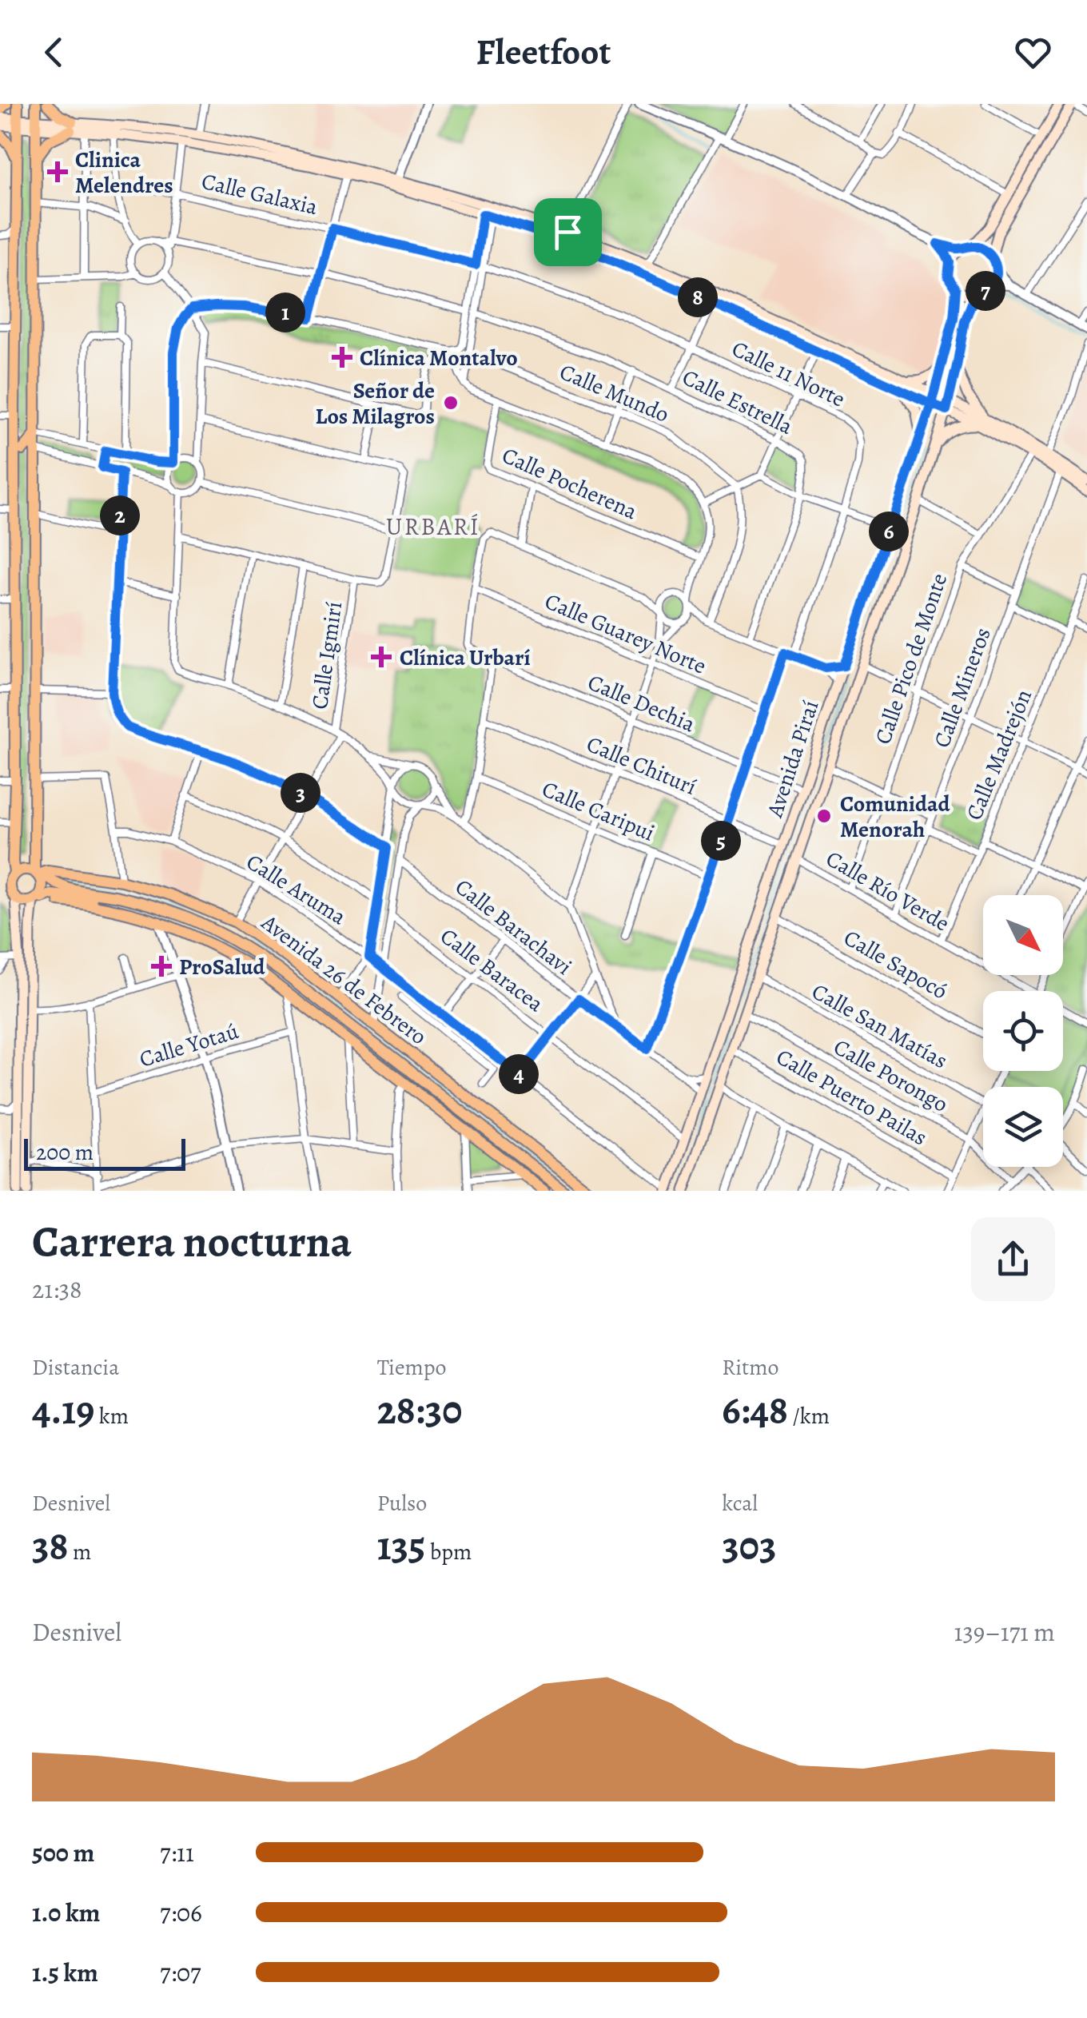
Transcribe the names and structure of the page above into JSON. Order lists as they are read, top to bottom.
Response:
{
  "streets": {
    "main road": ["Avenida Piraí", "Avenida 26 de Febrero"],
    "street": [
      "Calle Galaxia",
      "Calle 11 Norte",
      "Calle Mundo",
      "Calle Estrella",
      "Calle Pocherena",
      "Calle Guarey Norte",
      "Calle Igmirí",
      "Calle Pico de Monte",
      "Calle Mineros",
      "Calle Dechia",
      "Calle Madrejón",
      "Calle Chiturí",
      "Calle Caripui",
      "Calle Aruma",
      "Calle Río Verde",
      "Calle Barachavi",
      "Calle Sapocó",
      "Calle Baracea",
      "Calle San Matías",
      "Calle Yotaú",
      "Calle Porongo",
      "Calle Puerto Pailas"
    ]
  },
  "crossings": [
    ["Calle Galaxia", "Calle 11 Norte"],
    ["Calle Guarey Norte", "Calle Dechia"],
    ["Calle Igmirí", "Calle Aruma"],
    ["Calle Igmirí", "Avenida 26 de Febrero"],
    ["Calle Pico de Monte", "Calle Río Verde"],
    ["Calle Mineros", "Calle Río Verde"],
    ["Calle Dechia", "Avenida Piraí"],
    ["Calle Madrejón", "Calle Río Verde"],
    ["Avenida Piraí", "Calle Chiturí"],
    ["Avenida Piraí", "Calle Aruma"],
    ["Avenida Piraí", "Calle Río Verde"],
    ["Avenida Piraí", "Calle Barachavi"],
    ["Avenida Piraí", "Calle Sapocó"],
    ["Avenida Piraí", "Calle Baracea"],
    ["Avenida Piraí", "Calle San Matías"],
    ["Avenida Piraí", "Calle Porongo"],
    ["Avenida Piraí", "Calle Puerto Pailas"]
  ],
  "districts": ["URBARÍ"],
  "places": {
    "health": [
      "Clinica Melendres",
      "Clínica Montalvo",
      "Clínica Urbarí",
      "ProSalud"
    ],
    "other": ["Señor de Los Milagros", "Comunidad Menorah"]
  },
  "scale_bar": "200 m",
  "north": "bottom right",
  "page": {
    "header": "Fleetfoot",
    "pins": [
      "7",
      "8",
      "1",
      "2",
      "6",
      "3",
      "5",
      "4"
    ],
    "scale": "200 m",
    "heading": ["Carrera nocturna", "21:38"],
    "stats": [
      ["Distancia", "4.19 km"],
      ["Tiempo", "28:30"],
      ["Ritmo", "6:48 /km"],
      ["Desnivel", "38 m"],
      ["Pulso", "135 bpm"],
      ["kcal", "303"]
    ],
    "chart": ["Desnivel", "139–171 m"],
    "list": [
      {
        "name": "500 m",
        "note": "7:11"
      },
      {
        "name": "1.0 km",
        "note": "7:06"
      },
      {
        "name": "1.5 km",
        "note": "7:07"
      }
    ]
  }
}
